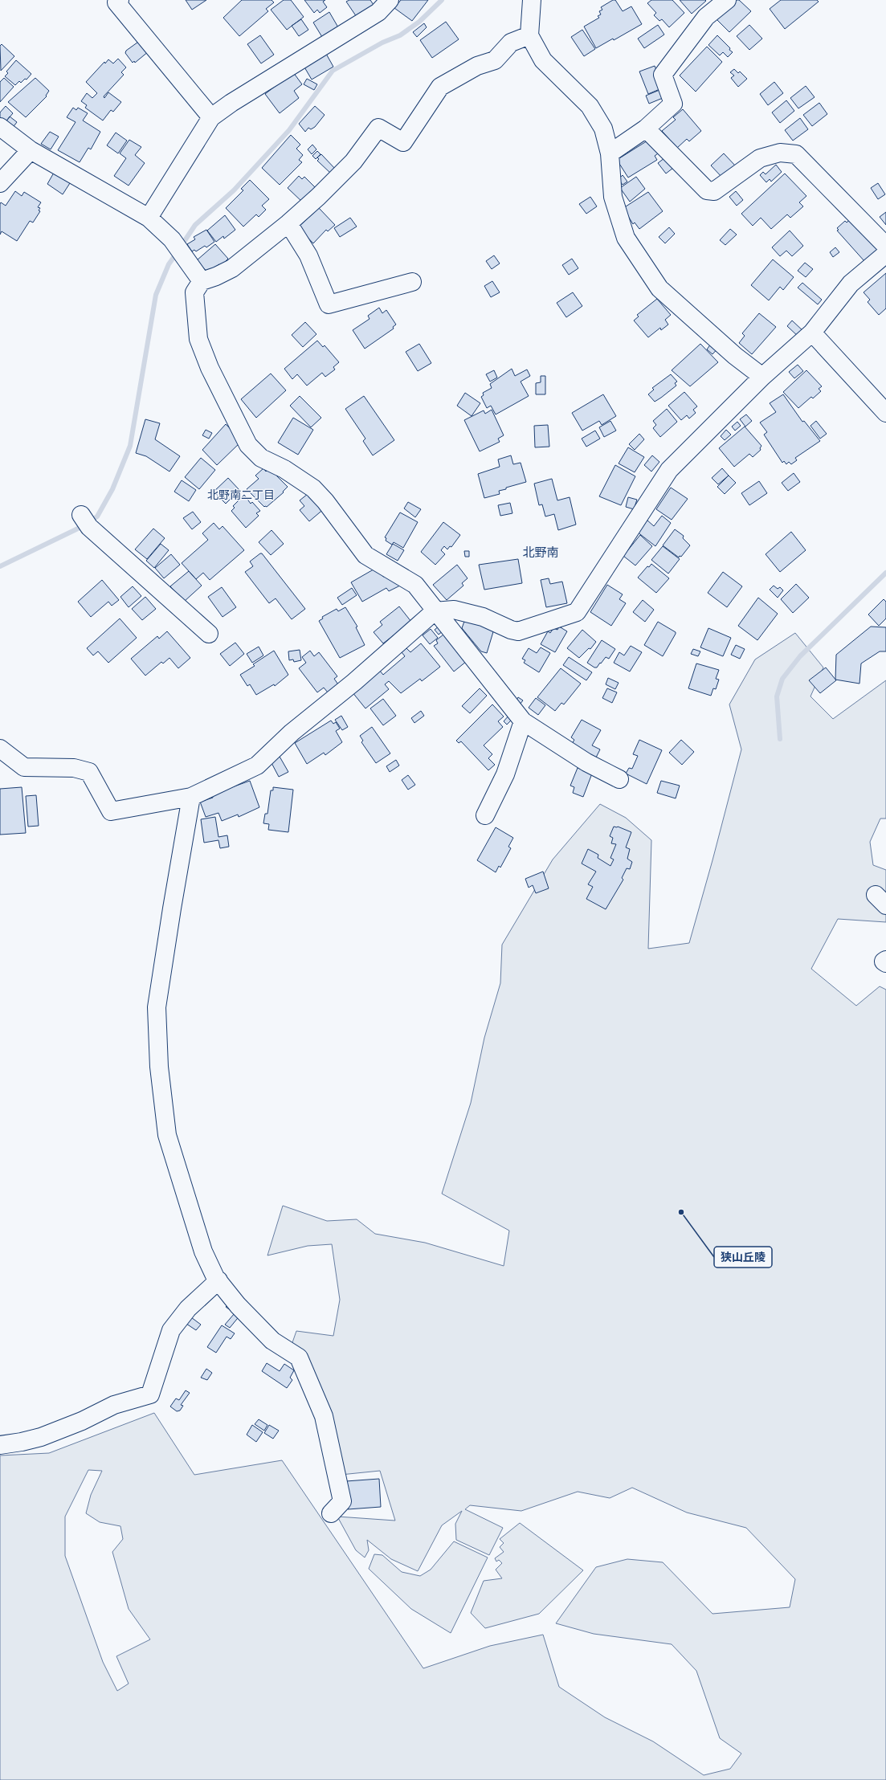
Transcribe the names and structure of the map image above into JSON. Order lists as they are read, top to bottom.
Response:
{
  "districts": ["北野南二丁目", "北野南"],
  "places": ["狭山丘陵"]
}
